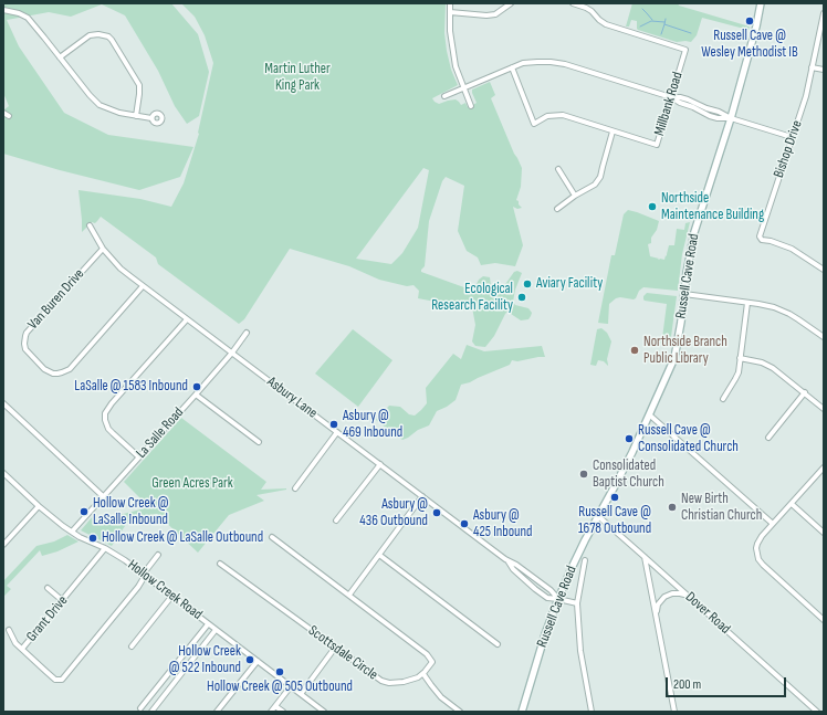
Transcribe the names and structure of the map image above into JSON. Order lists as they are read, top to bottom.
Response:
{
  "streets": {
    "main road": ["Russell Cave Road"],
    "street": [
      "Millbank Road",
      "Bishop Drive",
      "Van Buren Drive",
      "Asbury Lane",
      "La Salle Road",
      "Hollow Creek Road",
      "Dover Road",
      "Grant Drive",
      "Scottsdale Circle"
    ]
  },
  "crossings": [
    ["Russell Cave Road", "Asbury Lane"],
    ["Russell Cave Road", "Dover Road"],
    ["Van Buren Drive", "Asbury Lane"],
    ["Asbury Lane", "La Salle Road"],
    ["La Salle Road", "Hollow Creek Road"],
    ["Hollow Creek Road", "Grant Drive"]
  ],
  "parks": ["Martin Luther King Park", "Green Acres Park"],
  "places": [
    "Russell Cave @ Wesley Methodist IB",
    "Northside Maintenance Building",
    "Aviary Facility",
    "Ecological Research Facility",
    "Northside Branch Public Library",
    "LaSalle @ 1583 Inbound",
    "Asbury @ 469 Inbound",
    "Russell Cave @ Consolidated Church",
    "Consolidated Baptist Church",
    "Russell Cave @ 1678 Outbound",
    "New Birth Christian Church",
    "Hollow Creek @ LaSalle Inbound",
    "Asbury @ 436 Outbound",
    "Asbury @ 425 Inbound",
    "Hollow Creek @ LaSalle Outbound",
    "Hollow Creek @ 522 Inbound",
    "Hollow Creek @ 505 Outbound"
  ],
  "scale_bar": "200 m"
}
